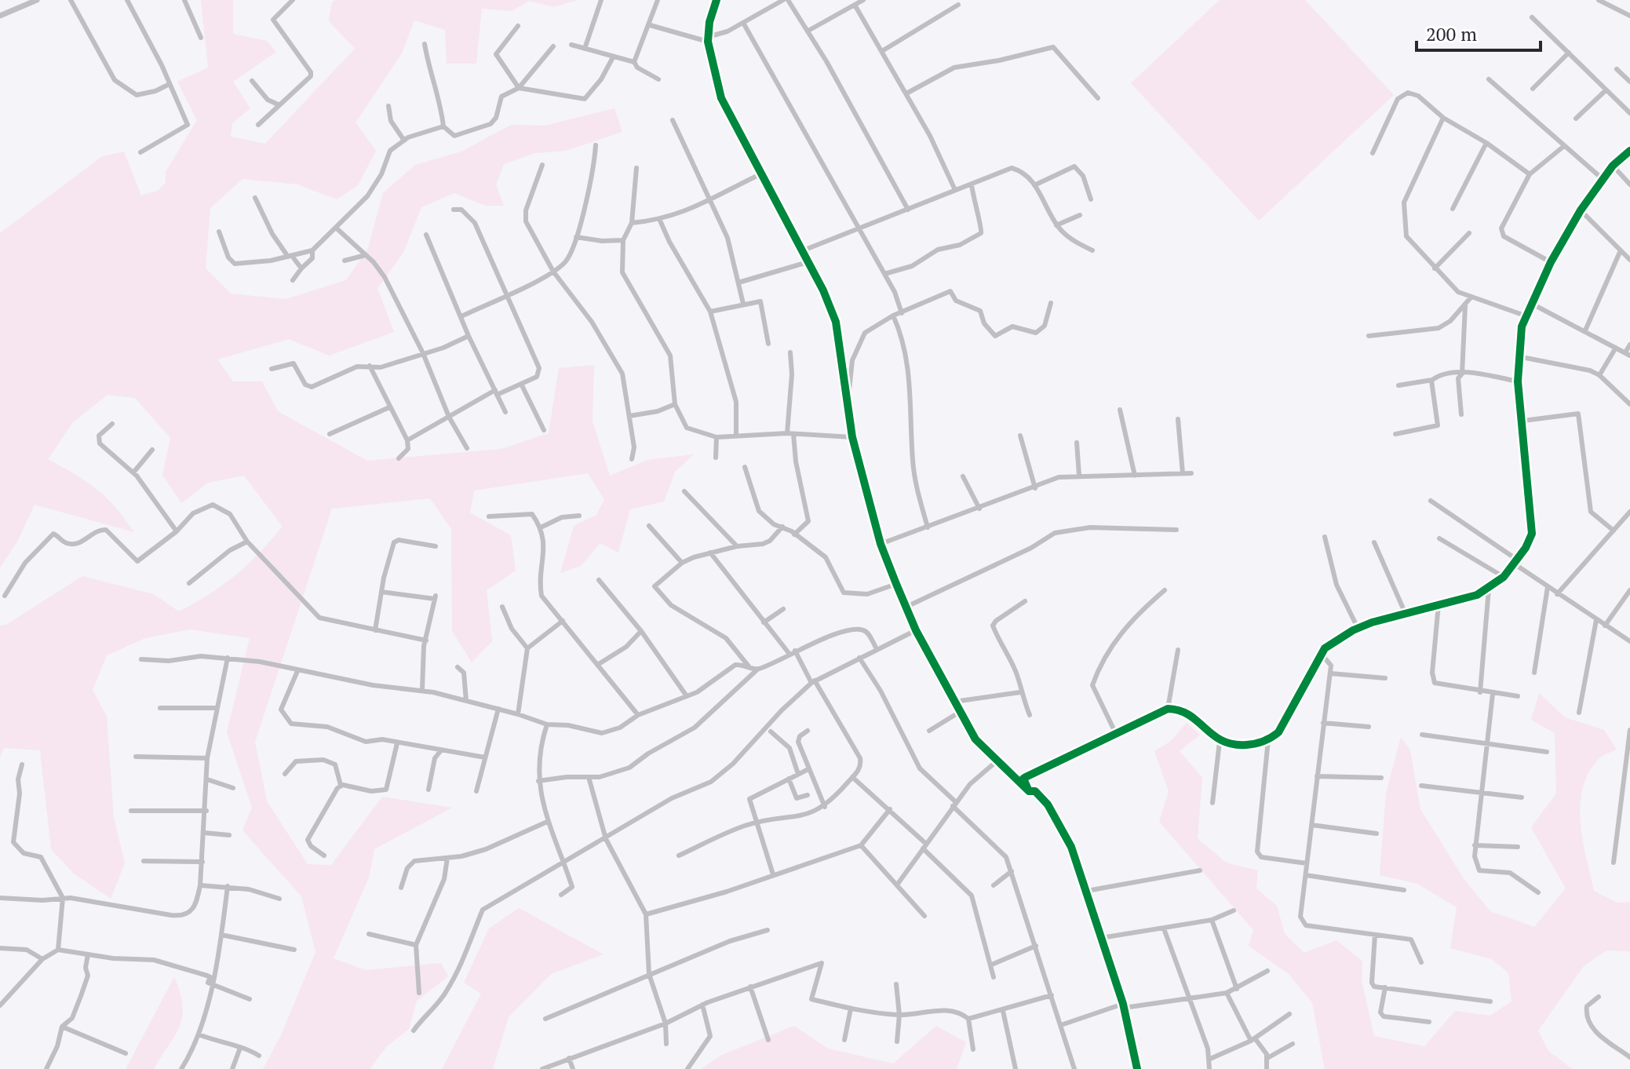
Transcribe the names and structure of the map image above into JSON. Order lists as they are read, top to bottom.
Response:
{
  "scale_bar": "200 m"
}
